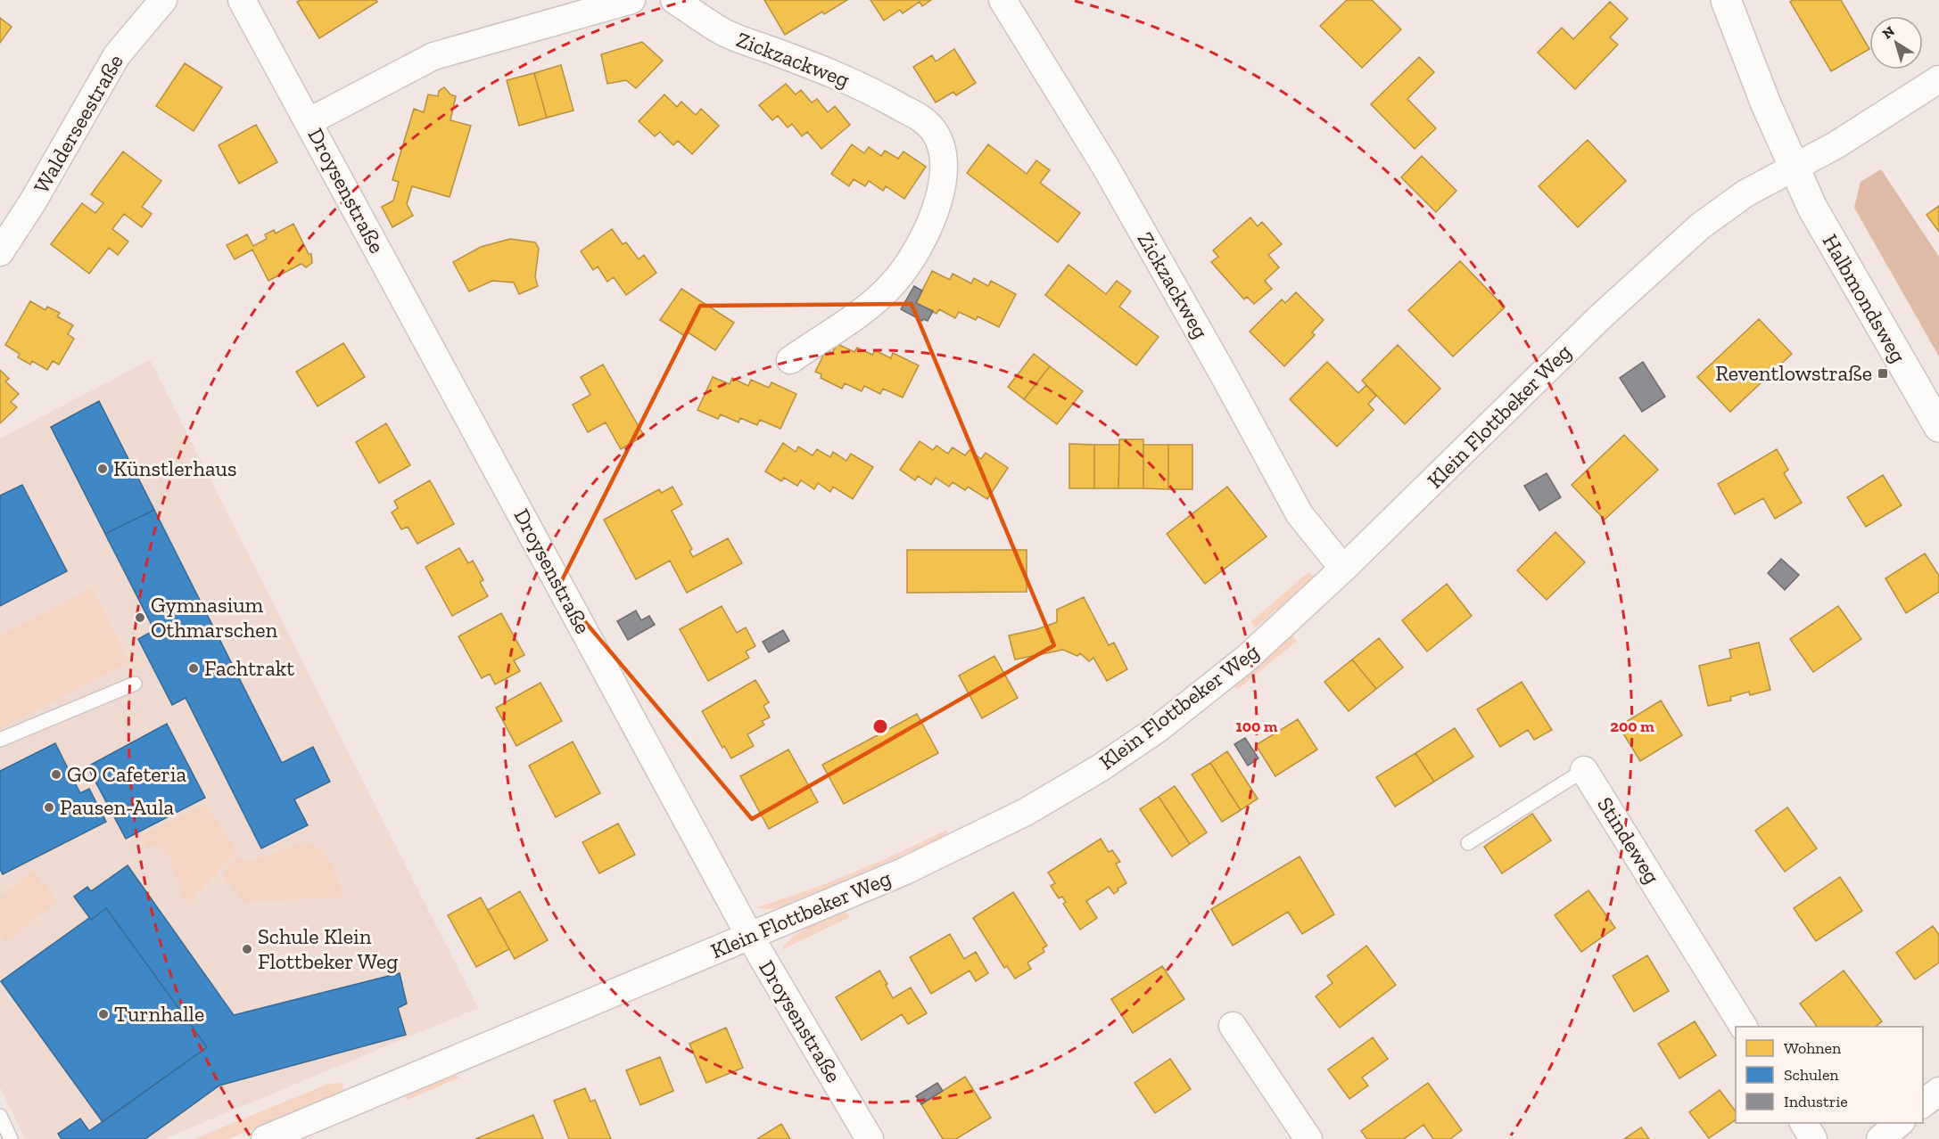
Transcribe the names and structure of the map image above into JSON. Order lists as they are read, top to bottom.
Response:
{
  "streets": {
    "street": [
      "Zickzackweg",
      "Walderseestraße",
      "Droysenstraße",
      "Halbmondsweg",
      "Klein Flottbeker Weg",
      "Stindeweg"
    ]
  },
  "crossings": [
    ["Zickzackweg", "Klein Flottbeker Weg"],
    ["Droysenstraße", "Klein Flottbeker Weg"],
    ["Halbmondsweg", "Klein Flottbeker Weg"]
  ],
  "places": {
    "transit": ["Reventlowstraße"],
    "other": [
      "Künstlerhaus",
      "Gymnasium Othmarschen",
      "Fachtrakt",
      "GO Cafeteria",
      "Pausen-Aula",
      "Schule Klein Flottbeker Weg",
      "Turnhalle"
    ]
  },
  "legend": ["Wohnen", "Schulen", "Industrie"],
  "north": "top left",
  "rings": ["100 m", "200 m"]
}
